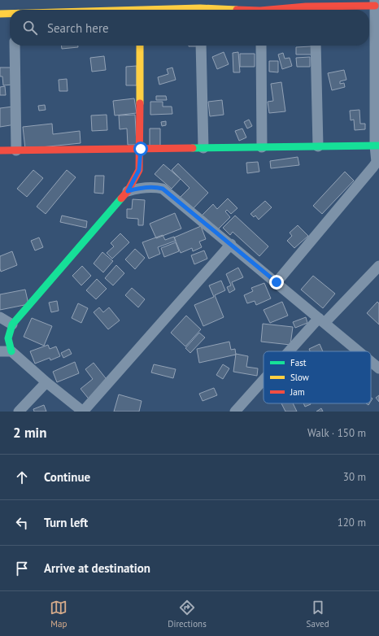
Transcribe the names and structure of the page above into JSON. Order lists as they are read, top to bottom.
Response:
{
  "legend": ["Fast", "Slow", "Jam"],
  "page": {
    "search": "Search here",
    "heading": ["2 min", "Walk · 150 m"],
    "list": [
      ["Continue", "30 m"],
      ["Turn left", "120 m"],
      "Arrive at destination"
    ],
    "nav": ["Map", "Directions", "Saved"]
  }
}
